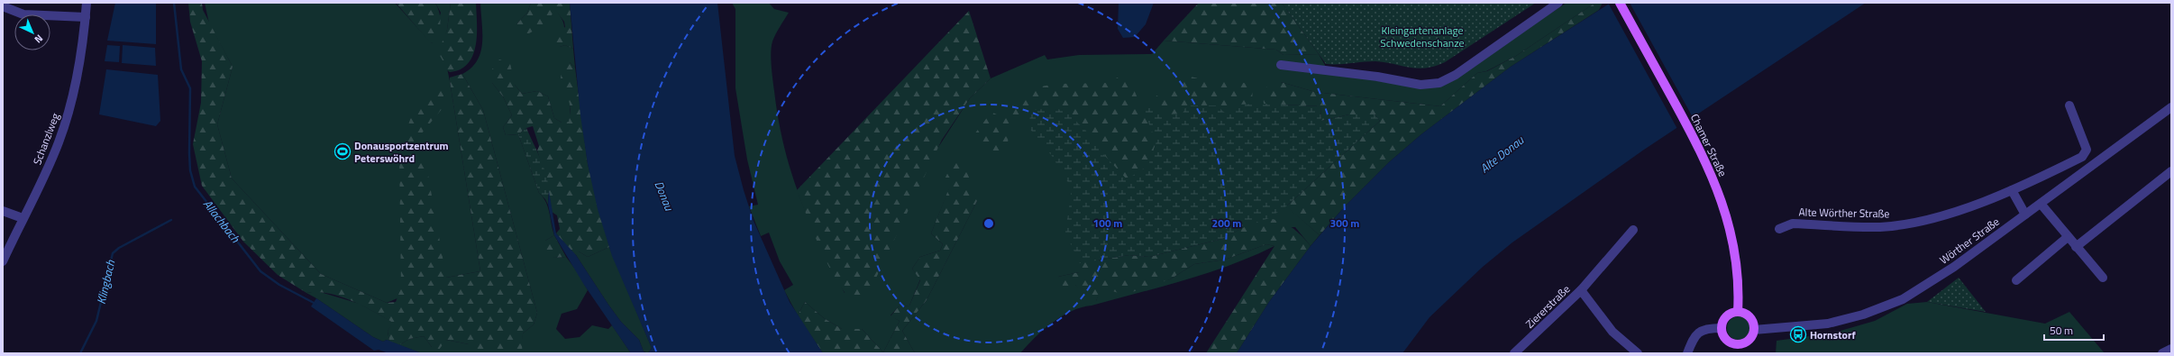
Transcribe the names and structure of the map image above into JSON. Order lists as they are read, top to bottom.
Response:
{
  "streets": {
    "main road": ["Chamer Straße"],
    "street": [
      "Schanzlweg",
      "Alte Wörther Straße",
      "Wörther Straße",
      "Ziererstraße"
    ]
  },
  "crossings": [
    ["Chamer Straße", "Wörther Straße"]
  ],
  "water": [
    "Alte Donau",
    "Donau",
    "Allachbach",
    "Klingbach"
  ],
  "parks": ["Kleingartenanlage Schwedenschanze"],
  "places": {
    "sports": ["Donausportzentrum Peterswöhrd"],
    "bus stop": ["Hornstorf"]
  },
  "scale_bar": "50 m",
  "north": "bottom right",
  "rings": ["100 m", "200 m", "300 m"]
}
